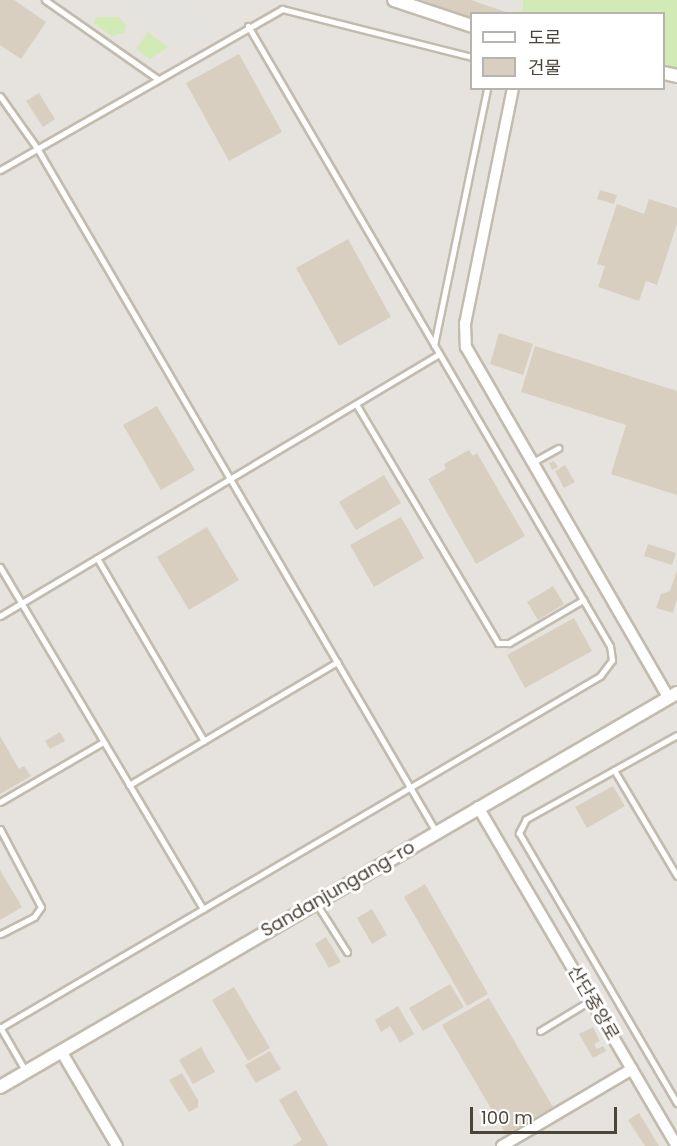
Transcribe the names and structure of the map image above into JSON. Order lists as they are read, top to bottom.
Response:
{
  "streets": {
    "street": ["Sandanjungang-ro", "산단중앙로"]
  },
  "crossings": [
    ["Sandanjungang-ro", "산단중앙로"]
  ],
  "legend": ["도로", "건물"],
  "scale_bar": "100 m"
}
